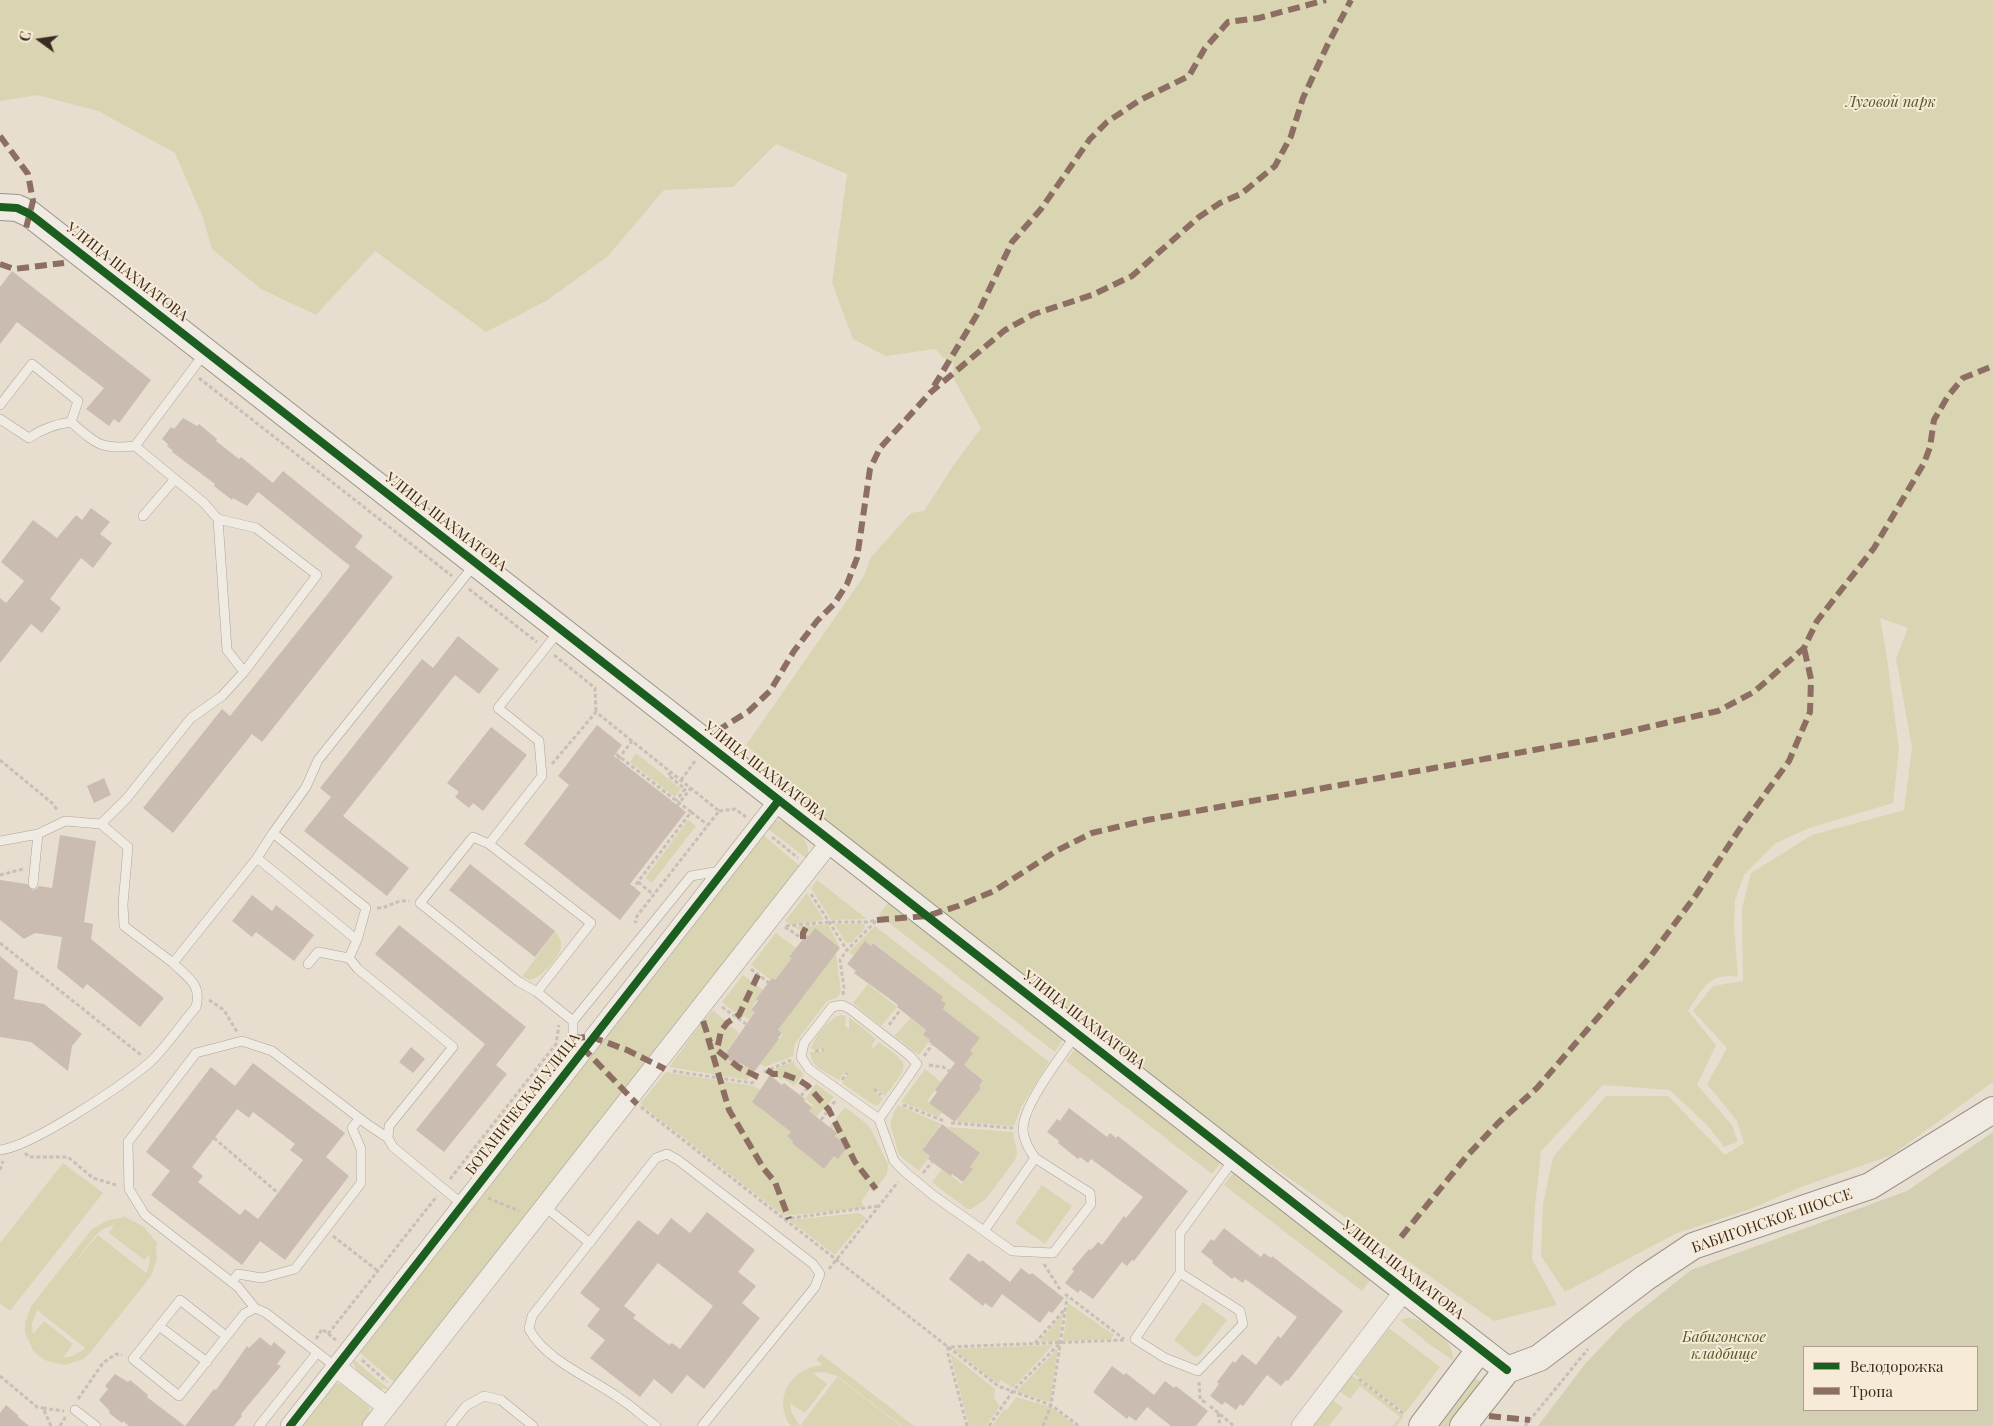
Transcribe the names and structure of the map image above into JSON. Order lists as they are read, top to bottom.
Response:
{
  "streets": {
    "street": ["УЛИЦА ШАХМАТОВА", "БОТАНИЧЕСКАЯ УЛИЦА", "БАБИГОНСКОЕ ШОССЕ"]
  },
  "crossings": [
    ["УЛИЦА ШАХМАТОВА", "БОТАНИЧЕСКАЯ УЛИЦА"],
    ["УЛИЦА ШАХМАТОВА", "БАБИГОНСКОЕ ШОССЕ"]
  ],
  "parks": ["Луговой парк", "Бабигонское кладбище"],
  "legend": ["Велодорожка", "Тропа"],
  "north": "left"
}
